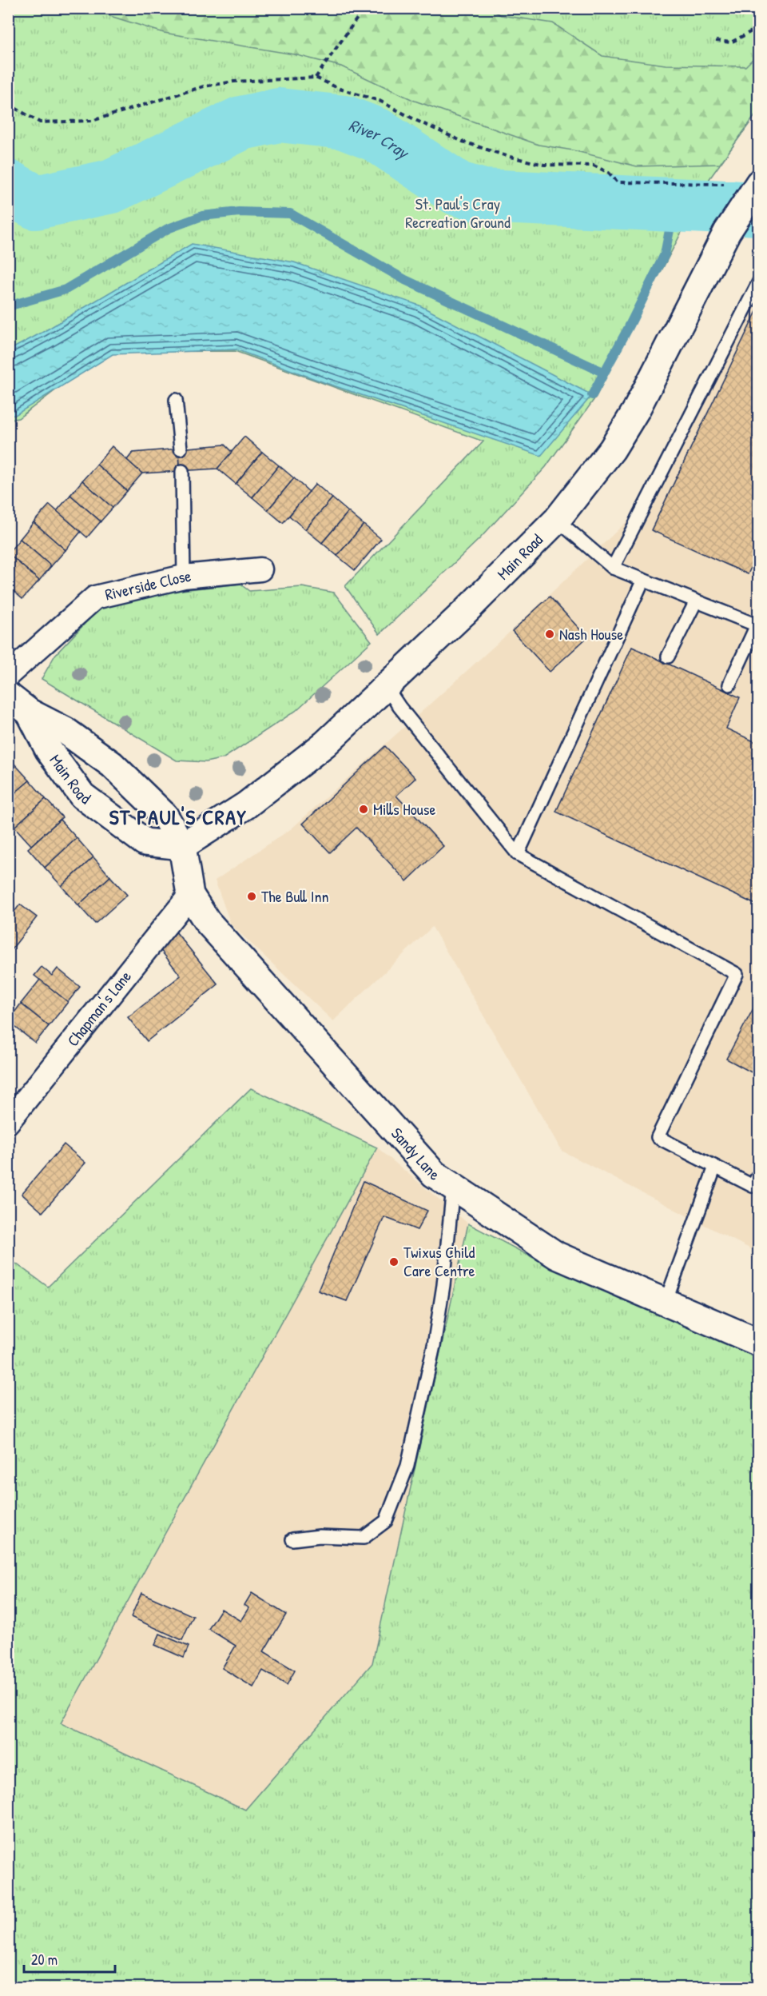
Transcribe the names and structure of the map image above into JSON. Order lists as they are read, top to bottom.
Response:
{
  "streets": {
    "street": [
      "Main Road",
      "Riverside Close",
      "Chapman's Lane",
      "Sandy Lane"
    ]
  },
  "crossings": [
    ["Main Road", "Sandy Lane"],
    ["Chapman's Lane", "Sandy Lane"]
  ],
  "districts": ["ST PAUL'S CRAY"],
  "water": ["River Cray"],
  "parks": ["St. Paul's Cray Recreation Ground"],
  "places": [
    "Nash House",
    "Mills House",
    "The Bull Inn",
    "Twixus Child Care Centre"
  ],
  "scale_bar": "20 m"
}
